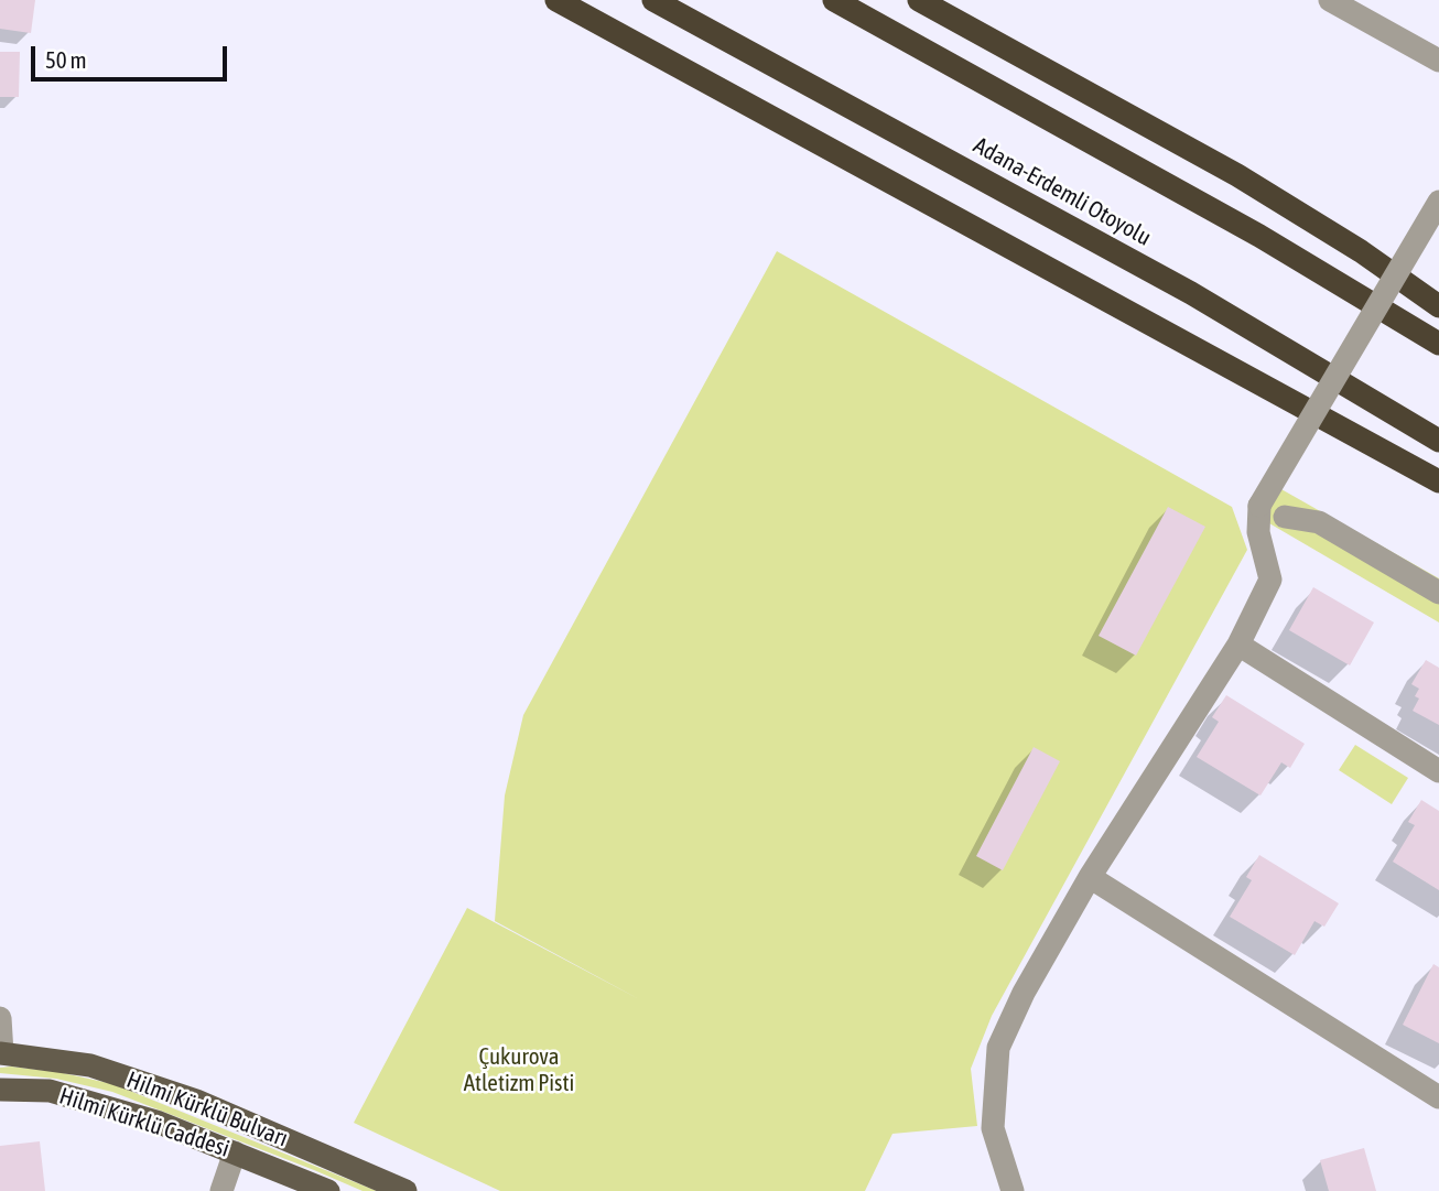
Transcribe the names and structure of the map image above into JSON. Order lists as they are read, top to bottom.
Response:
{
  "streets": {
    "highway": ["Adana-Erdemli Otoyolu"],
    "main road": ["Hilmi Kürklü Bulvarı", "Hilmi Kürklü Caddesi"]
  },
  "parks": ["Çukurova Atletizm Pisti"],
  "scale_bar": "50 m"
}
